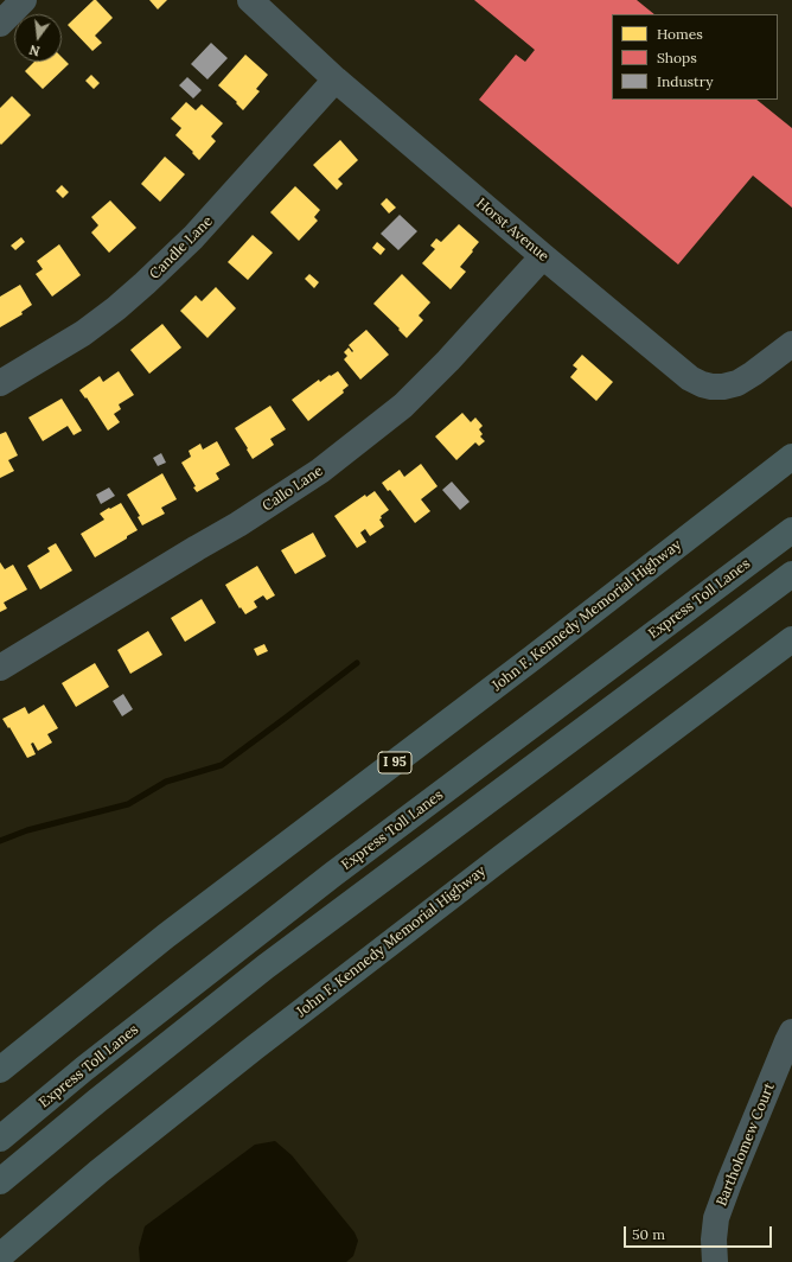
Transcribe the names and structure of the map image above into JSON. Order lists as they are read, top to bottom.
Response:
{
  "streets": {
    "highway": ["Express Toll Lanes", "John F. Kennedy Memorial Highway", "I 95"],
    "street": [
      "Horst Avenue",
      "Candle Lane",
      "Callo Lane",
      "Bartholomew Court"
    ]
  },
  "crossings": [
    ["Horst Avenue", "Candle Lane"],
    ["Horst Avenue", "Callo Lane"]
  ],
  "legend": ["Homes", "Shops", "Industry"],
  "scale_bar": "50 m",
  "north": "bottom"
}
